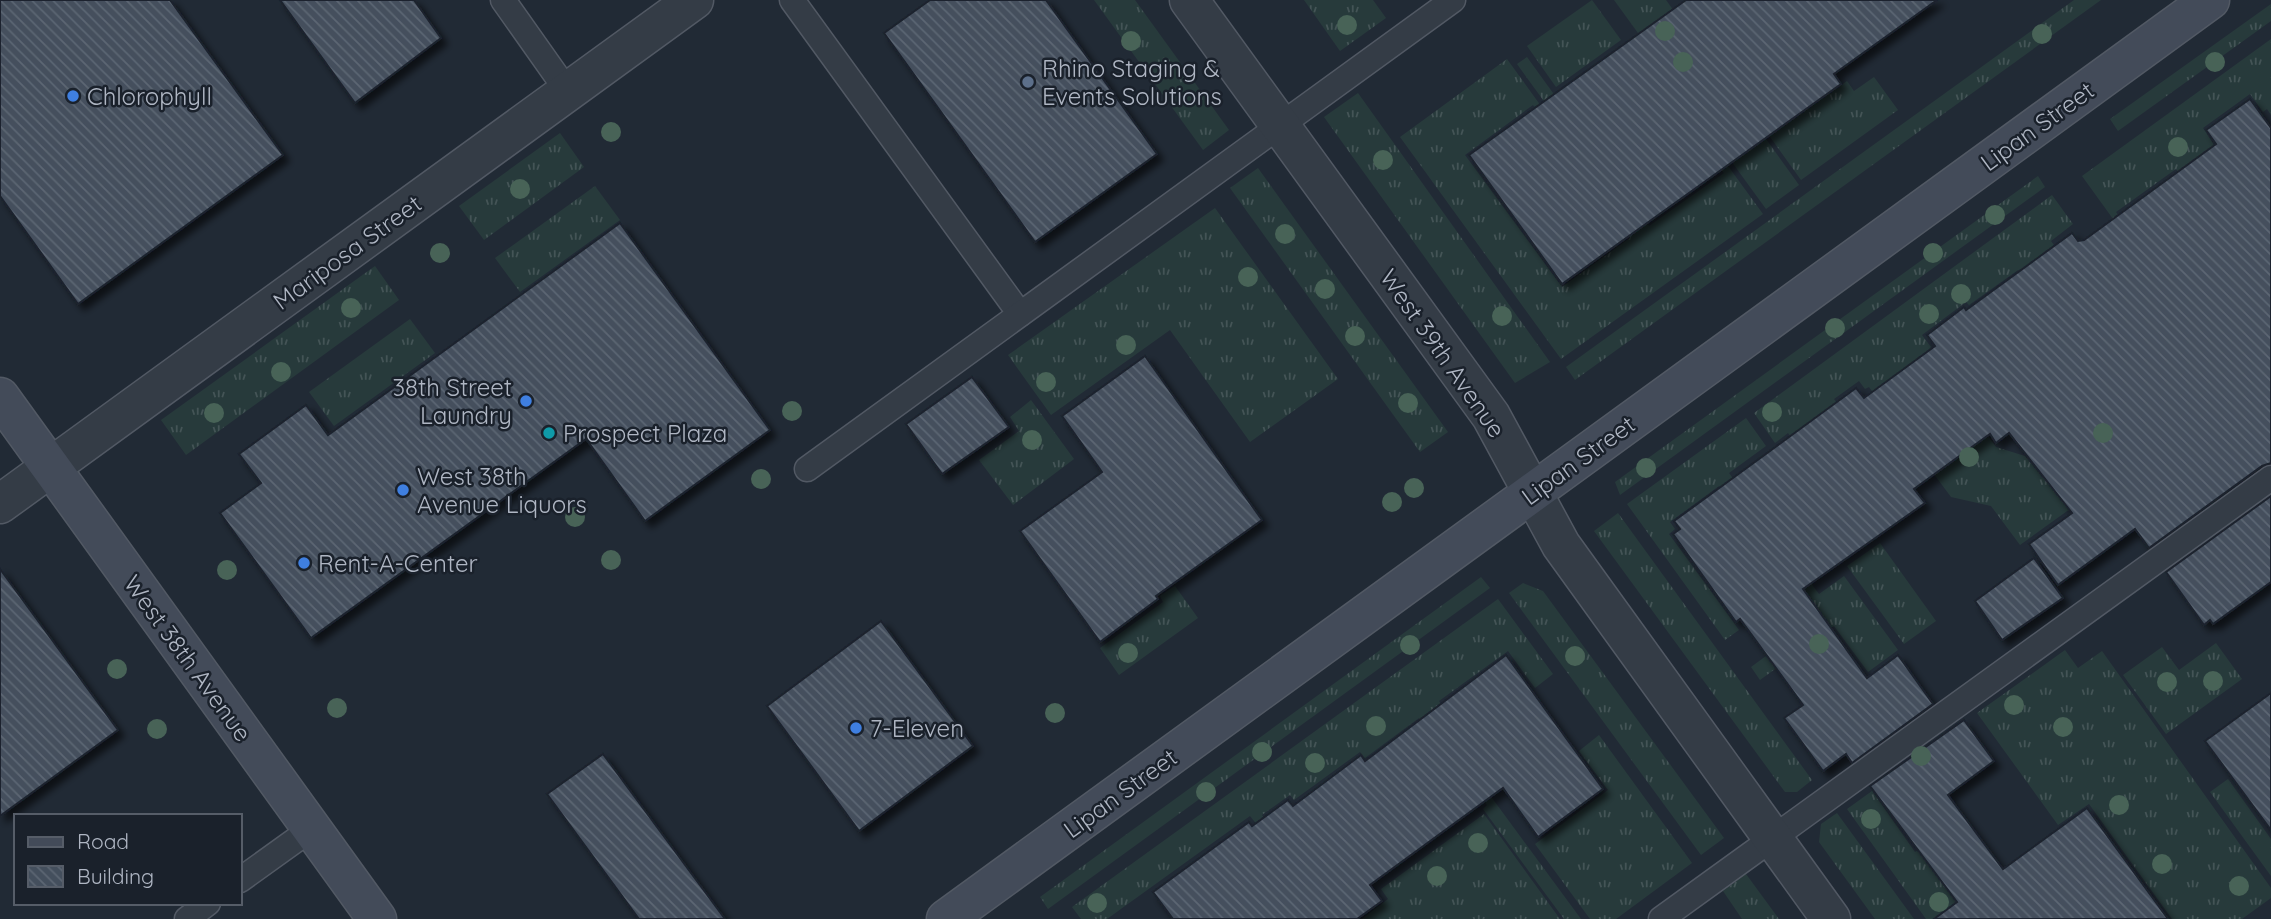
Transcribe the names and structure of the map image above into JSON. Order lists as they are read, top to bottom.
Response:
{
  "streets": {
    "street": [
      "Lipan Street",
      "Mariposa Street",
      "West 39th Avenue",
      "West 38th Avenue"
    ]
  },
  "crossings": [
    ["Lipan Street", "West 39th Avenue"],
    ["Mariposa Street", "West 38th Avenue"]
  ],
  "places": [
    "Rhino Staging & Events Solutions",
    "Chlorophyll",
    "38th Street Laundry",
    "Prospect Plaza",
    "West 38th Avenue Liquors",
    "Rent-A-Center",
    "7-Eleven"
  ],
  "legend": ["Road", "Building"]
}
